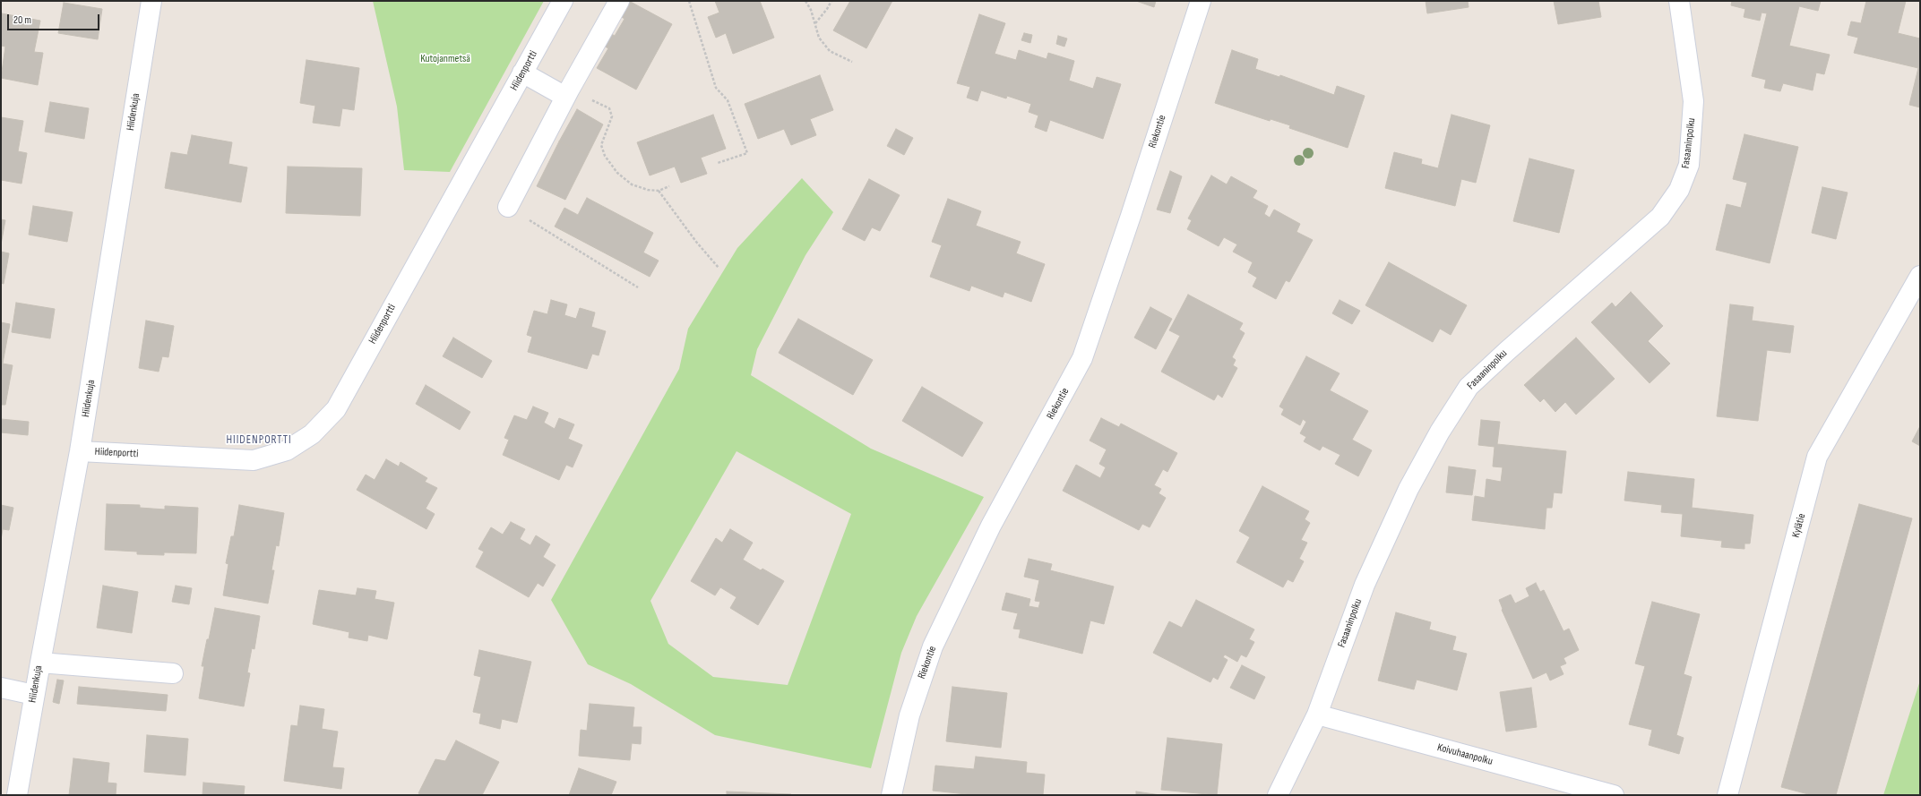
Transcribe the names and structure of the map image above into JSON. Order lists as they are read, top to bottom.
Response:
{
  "streets": {
    "street": [
      "Hiidenportti",
      "Hiidenkuja",
      "Riekontie",
      "Fasaaninpolku",
      "Kylätie",
      "Koivuhaanpolku"
    ]
  },
  "crossings": [
    ["Hiidenportti", "Hiidenkuja"],
    ["Fasaaninpolku", "Koivuhaanpolku"]
  ],
  "districts": ["HIIDENPORTTI"],
  "parks": ["Kutojanmetsä"],
  "scale_bar": "20 m"
}
